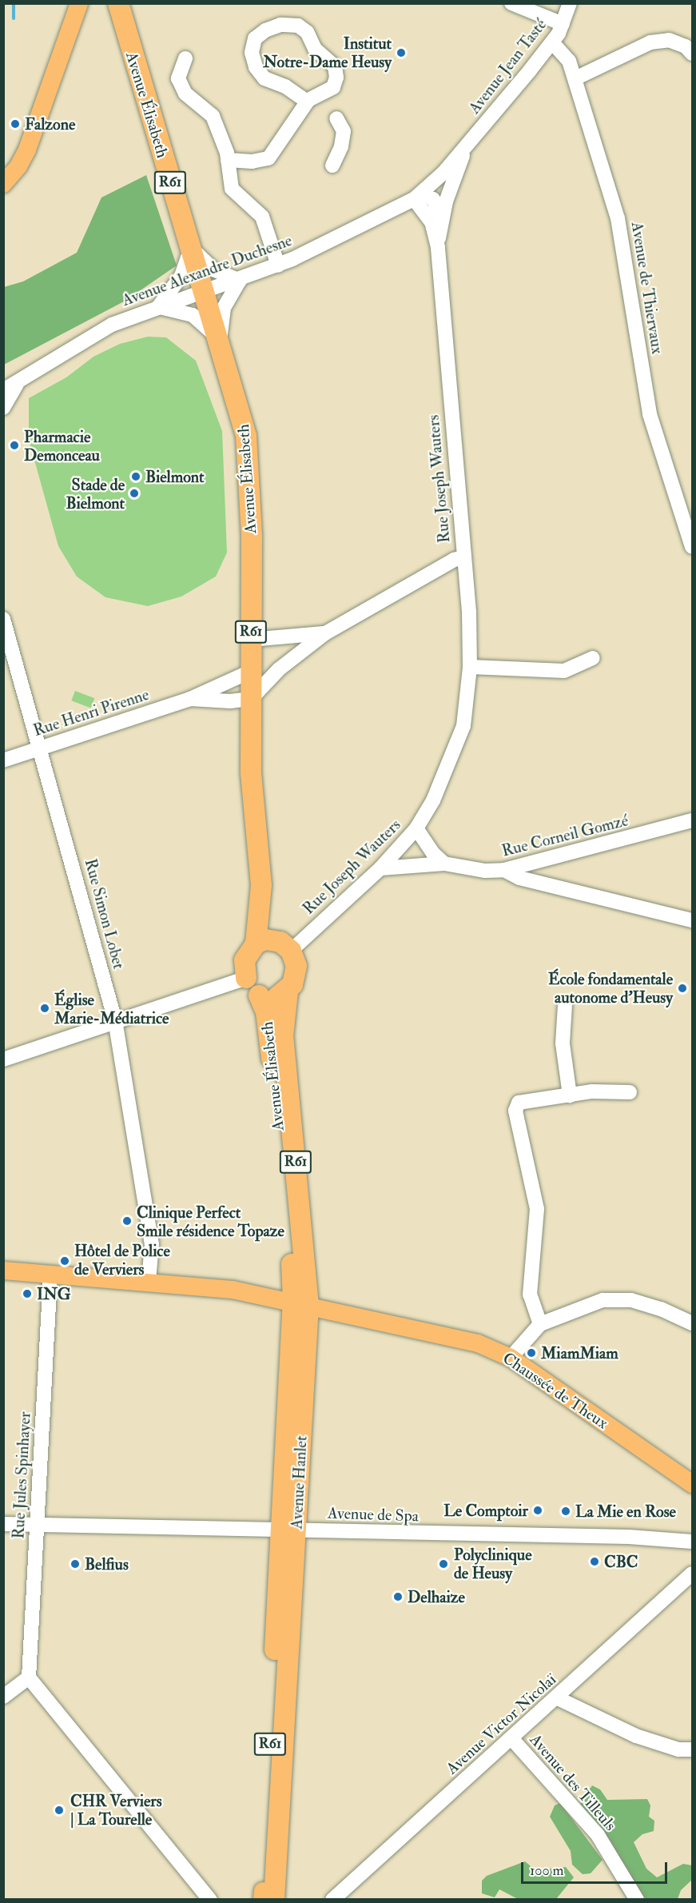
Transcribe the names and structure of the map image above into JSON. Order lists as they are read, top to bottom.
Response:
{
  "streets": {
    "highway": ["Avenue Élisabeth", "R61", "Avenue Hanlet"],
    "main road": ["Chaussée de Theux"],
    "street": [
      "Avenue Jean Tasté",
      "Avenue Alexandre Duchesne",
      "Avenue de Thiervaux",
      "Rue Joseph Wauters",
      "Rue Henri Pirenne",
      "Rue Corneil Gomzé",
      "Rue Simon Lobet",
      "Rue Jules Spinhayer",
      "Avenue de Spa",
      "Avenue Victor Nicolaï",
      "Avenue des Tilleuls"
    ]
  },
  "crossings": [
    ["Avenue Jean Tasté", "Avenue Alexandre Duchesne"],
    ["Avenue Jean Tasté", "Avenue de Thiervaux"],
    ["Avenue Jean Tasté", "Rue Joseph Wauters"],
    ["Avenue Élisabeth", "R61"],
    ["Avenue Élisabeth", "Avenue Alexandre Duchesne"],
    ["Avenue Élisabeth", "Rue Joseph Wauters"],
    ["Avenue Élisabeth", "Rue Henri Pirenne"],
    ["Avenue Élisabeth", "Chaussée de Theux"],
    ["Avenue Élisabeth", "Avenue Hanlet"],
    ["R61", "Rue Joseph Wauters"],
    ["Rue Joseph Wauters", "Rue Corneil Gomzé"],
    ["Rue Henri Pirenne", "Rue Simon Lobet"],
    ["Rue Simon Lobet", "Chaussée de Theux"],
    ["Chaussée de Theux", "Rue Jules Spinhayer"],
    ["Chaussée de Theux", "Avenue Hanlet"],
    ["Rue Jules Spinhayer", "Avenue de Spa"],
    ["Avenue Hanlet", "Avenue de Spa"],
    ["Avenue Victor Nicolaï", "Avenue des Tilleuls"]
  ],
  "places": [
    "Institut Notre-Dame Heusy",
    "Falzone",
    "Pharmacie Demonceau",
    "Bielmont",
    "Stade de Bielmont",
    "École fondamentale autonome d'Heusy",
    "Église Marie-Médiatrice",
    "Clinique Perfect Smile résidence Topaze",
    "Hôtel de Police de Verviers",
    "ING",
    "MiamMiam",
    "Le Comptoir",
    "La Mie en Rose",
    "CBC",
    "Belfius",
    "Polyclinique de Heusy",
    "Delhaize",
    "CHR Verviers | La Tourelle"
  ],
  "scale_bar": "100 m"
}
